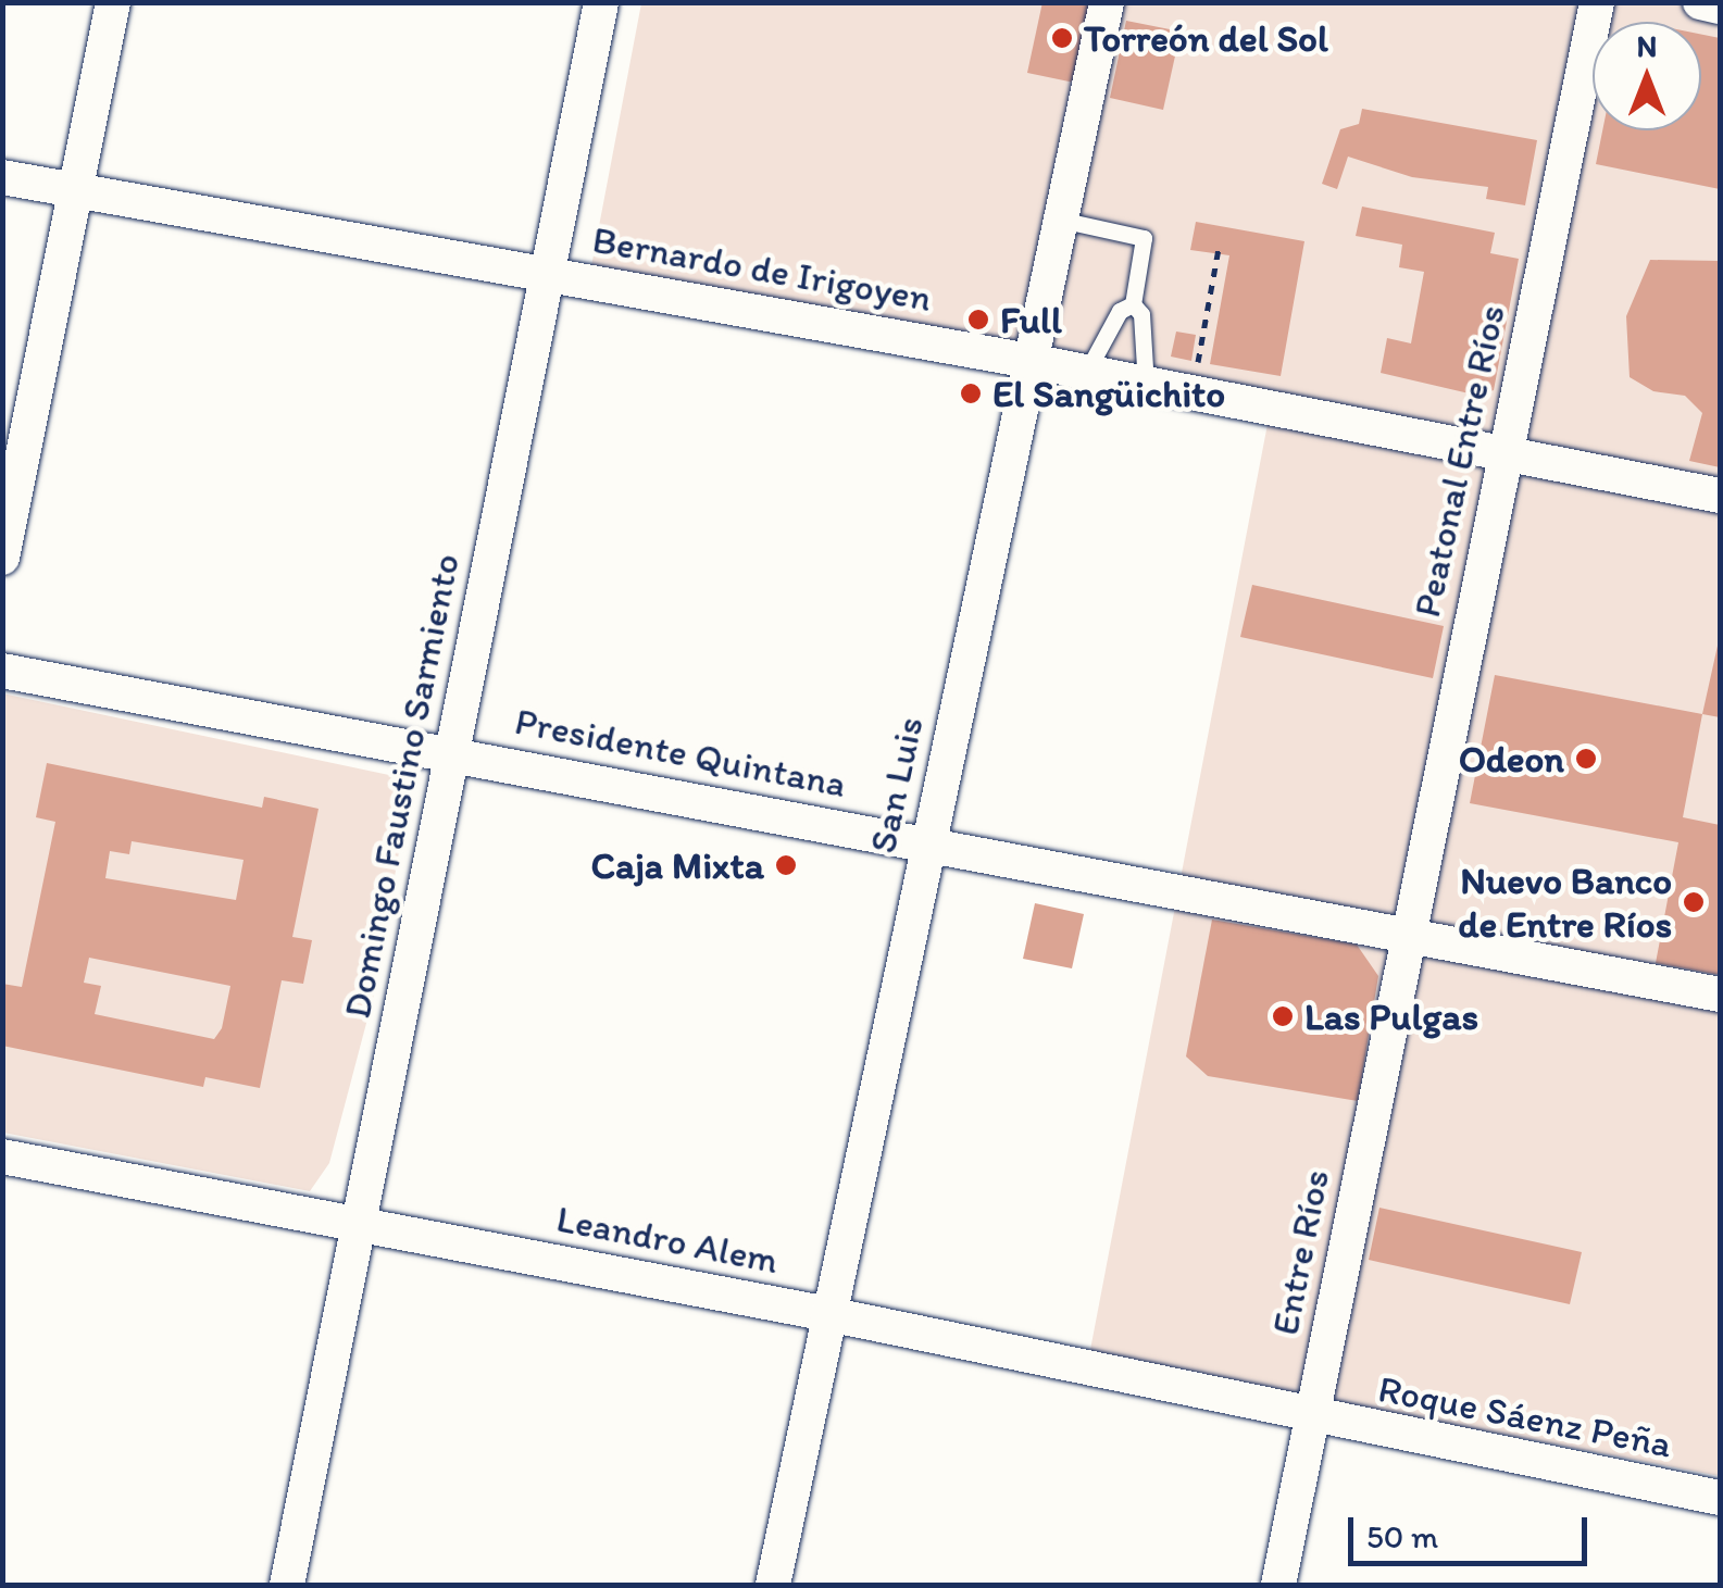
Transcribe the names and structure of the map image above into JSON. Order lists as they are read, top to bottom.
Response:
{
  "streets": {
    "street": [
      "Bernardo de Irigoyen",
      "Peatonal Entre Ríos",
      "Presidente Quintana",
      "San Luis",
      "Domingo Faustino Sarmiento",
      "Leandro Alem",
      "Entre Ríos",
      "Roque Sáenz Peña"
    ]
  },
  "crossings": [
    ["Bernardo de Irigoyen", "Peatonal Entre Ríos"],
    ["Bernardo de Irigoyen", "San Luis"],
    ["Bernardo de Irigoyen", "Domingo Faustino Sarmiento"],
    ["Peatonal Entre Ríos", "Presidente Quintana"],
    ["Peatonal Entre Ríos", "Entre Ríos"],
    ["Presidente Quintana", "San Luis"],
    ["Presidente Quintana", "Domingo Faustino Sarmiento"],
    ["Presidente Quintana", "Entre Ríos"],
    ["San Luis", "Leandro Alem"],
    ["Domingo Faustino Sarmiento", "Leandro Alem"],
    ["Leandro Alem", "Entre Ríos"],
    ["Leandro Alem", "Roque Sáenz Peña"],
    ["Entre Ríos", "Roque Sáenz Peña"]
  ],
  "places": [
    "Torreón del Sol",
    "Full",
    "El Sangüichito",
    "Odeon",
    "Caja Mixta",
    "Nuevo Banco de Entre Ríos",
    "Las Pulgas"
  ],
  "scale_bar": "50 m",
  "north": "top"
}
